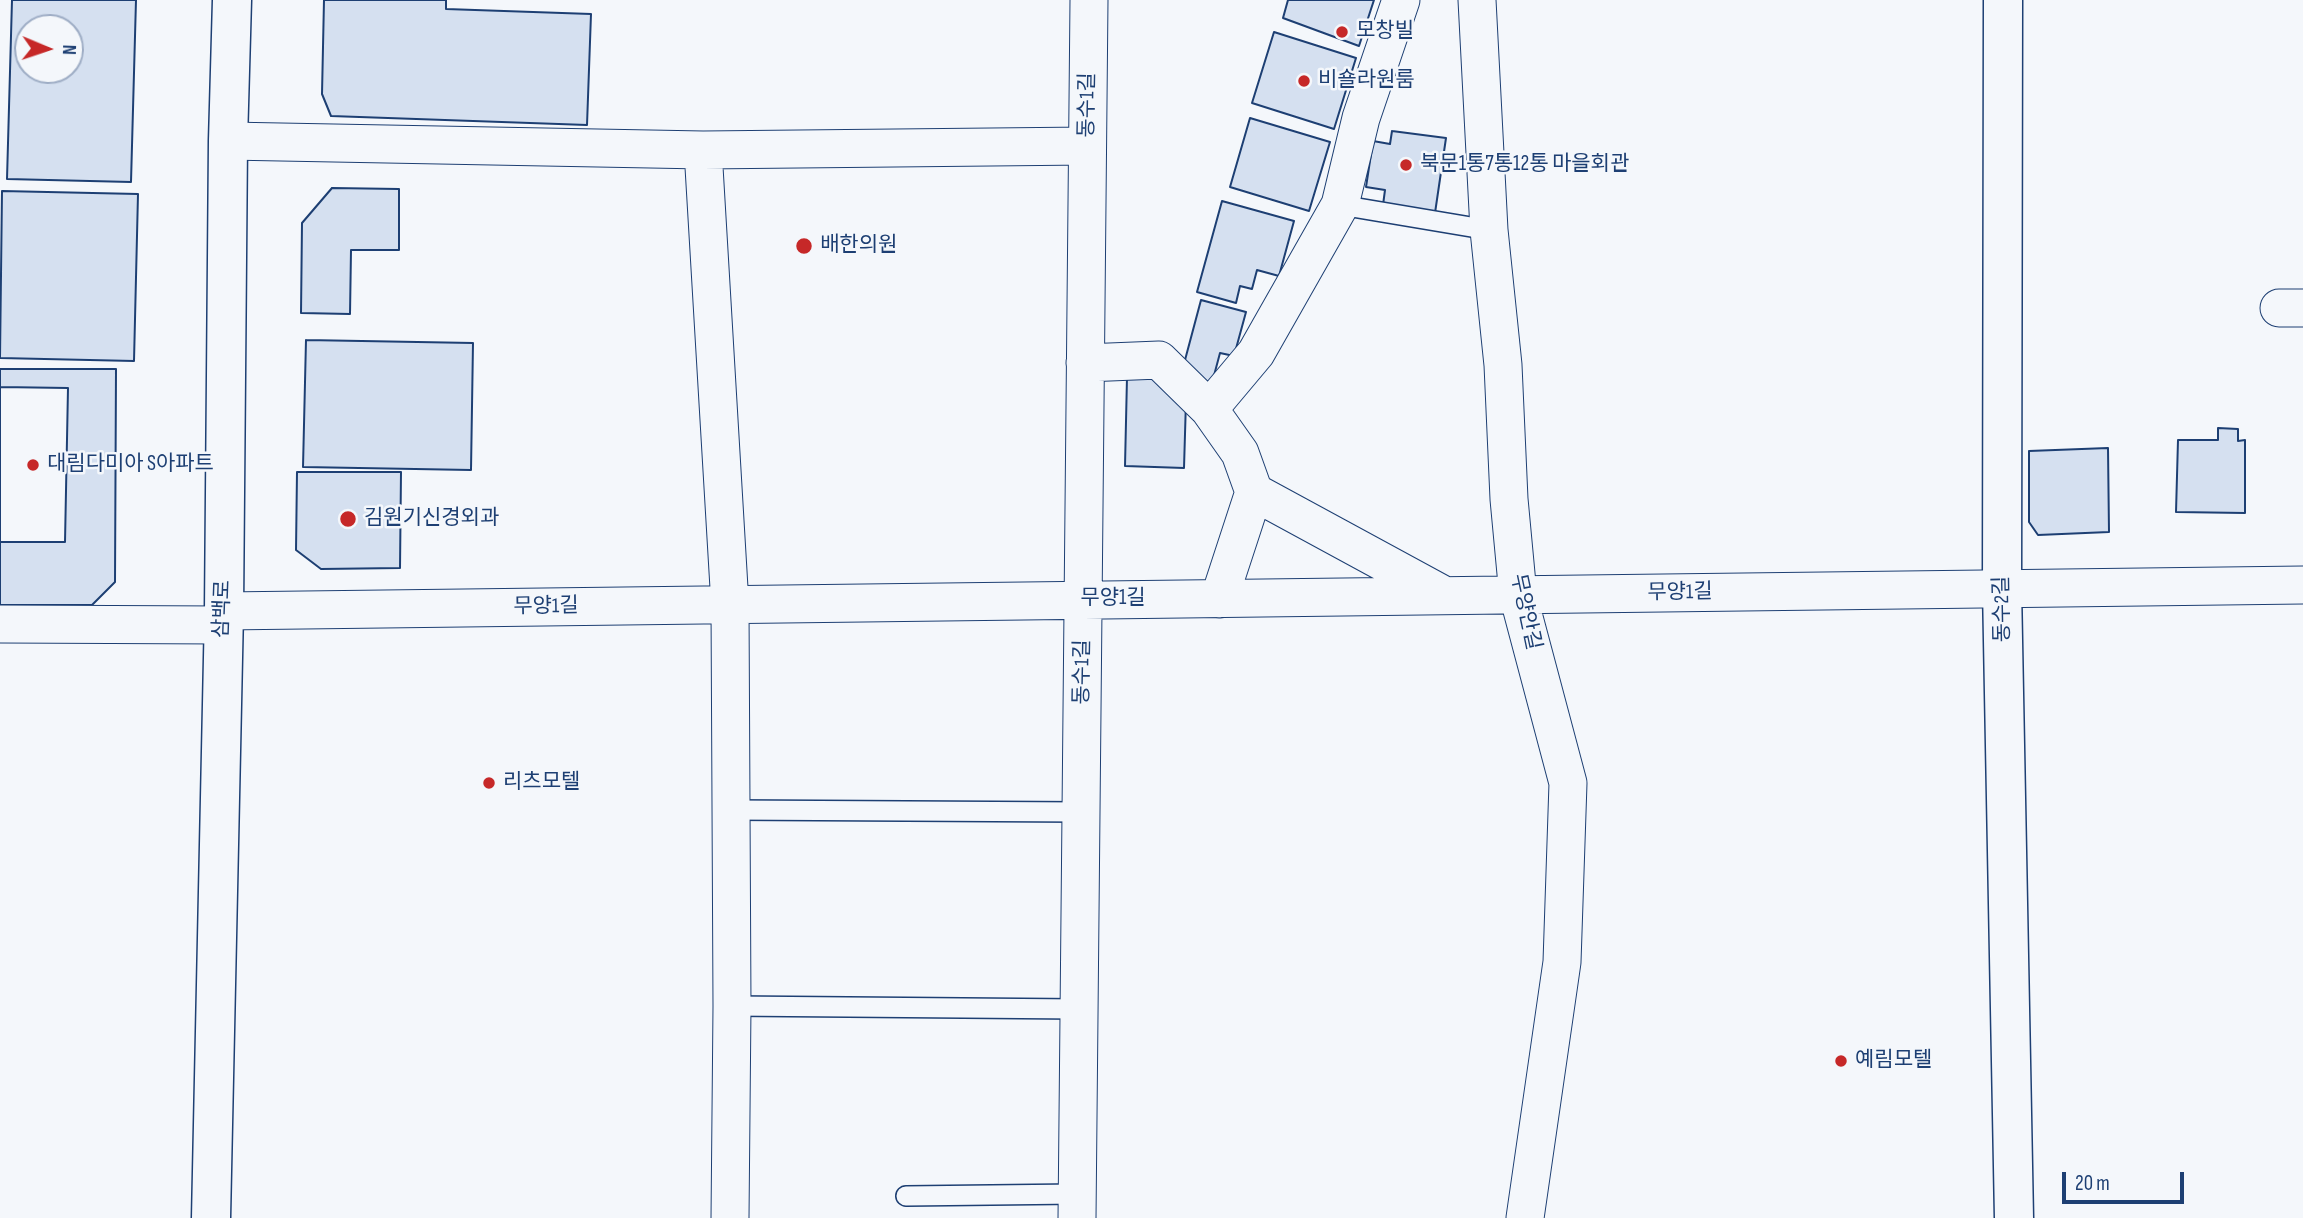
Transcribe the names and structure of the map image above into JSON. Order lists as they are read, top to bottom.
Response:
{
  "streets": {
    "street": [
      "동수1길",
      "무양1길",
      "삼백로",
      "동수2길",
      "무양안길"
    ]
  },
  "crossings": [
    ["동수1길", "무양1길"],
    ["무양1길", "삼백로"],
    ["무양1길", "동수2길"],
    ["무양1길", "무양안길"]
  ],
  "places": [
    "모창빌",
    "비숄라원룸",
    "북문1통7통12통 마을회관",
    "배한의원",
    "대림다미아 S아파트",
    "김원기신경외과",
    "리츠모텔",
    "예림모텔"
  ],
  "scale_bar": "20 m",
  "north": "right"
}
